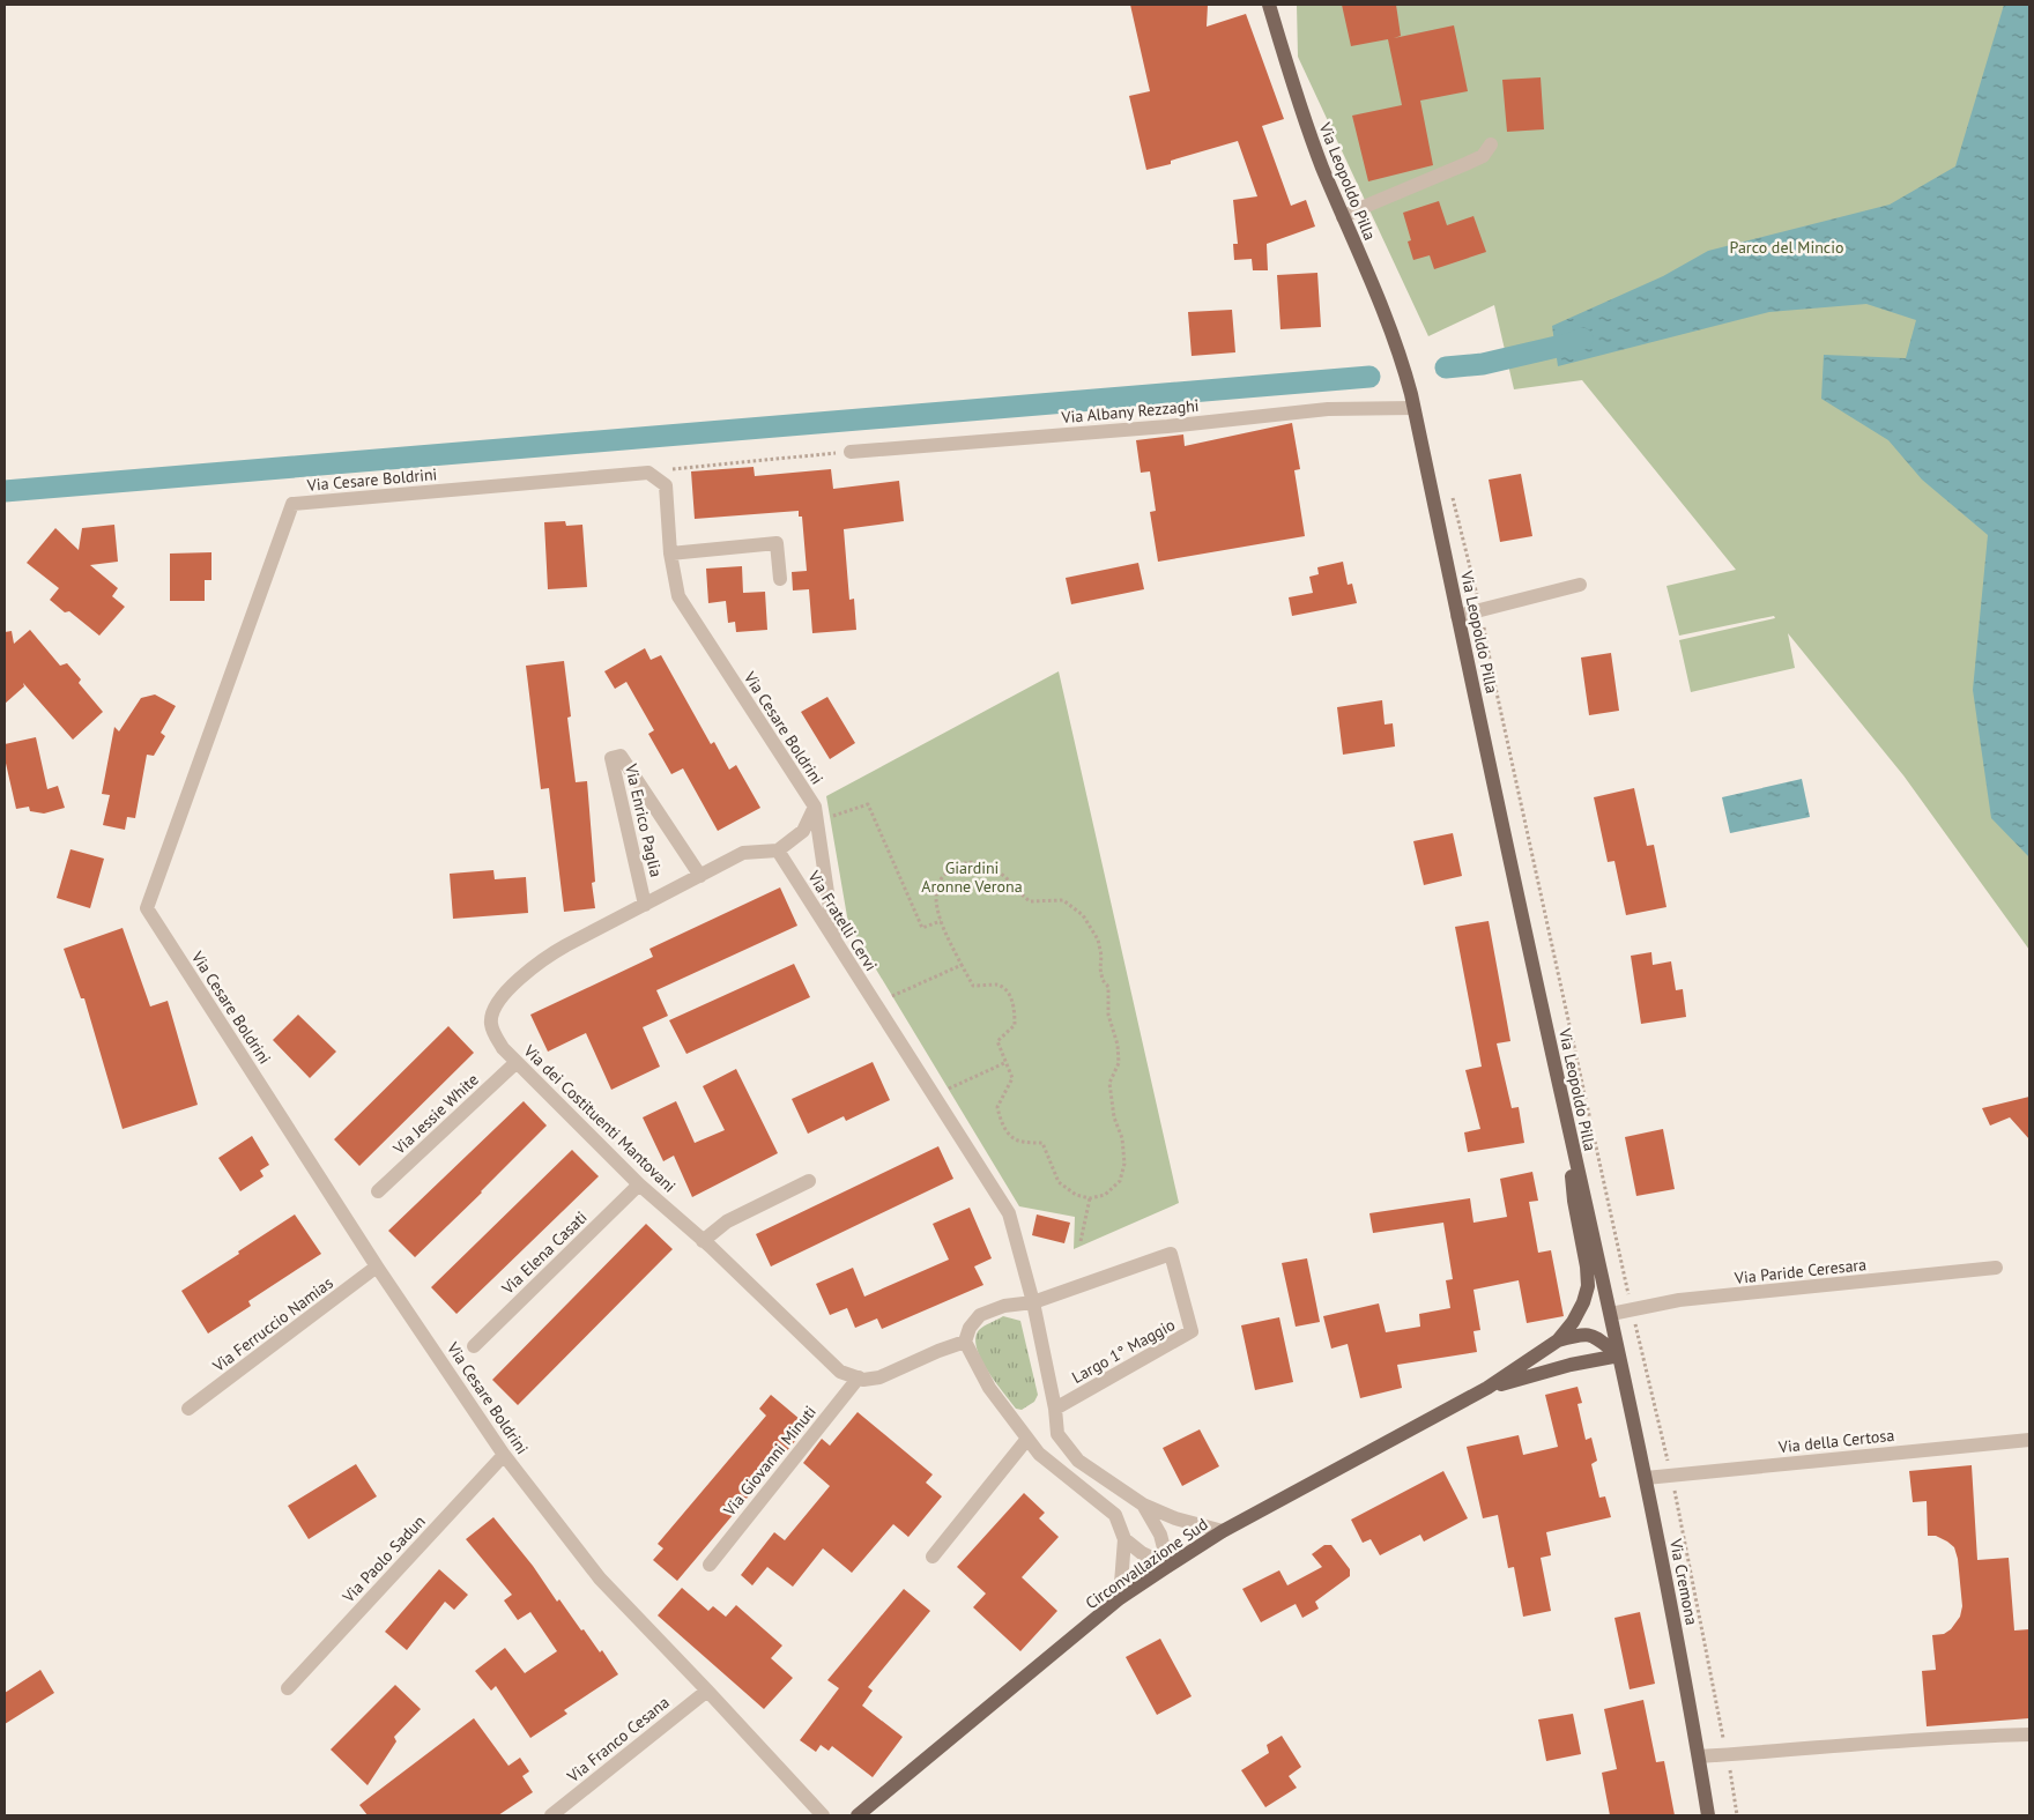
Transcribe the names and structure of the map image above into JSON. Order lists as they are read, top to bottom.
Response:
{
  "streets": {
    "main road": ["Via Leopoldo Pilla", "Circonvallazione Sud", "Via Cremona"],
    "street": [
      "Via Albany Rezzaghi",
      "Via Cesare Boldrini",
      "Via Enrico Paglia",
      "Via Fratelli Cervi",
      "Via Jessie White",
      "Via dei Costituenti Mantovani",
      "Via Elena Casati",
      "Via Paride Ceresara",
      "Via Ferruccio Namias",
      "Largo 1° Maggio",
      "Via della Certosa",
      "Via Giovanni Minuti",
      "Via Paolo Sadun",
      "Via Franco Cesana"
    ]
  },
  "crossings": [
    ["Via Leopoldo Pilla", "Via Albany Rezzaghi"],
    ["Via Leopoldo Pilla", "Via Paride Ceresara"],
    ["Via Leopoldo Pilla", "Circonvallazione Sud"],
    ["Via Leopoldo Pilla", "Via Cremona"],
    ["Via Cesare Boldrini", "Via Fratelli Cervi"],
    ["Via Cesare Boldrini", "Via Ferruccio Namias"],
    ["Via Cesare Boldrini", "Via Paolo Sadun"],
    ["Via Cesare Boldrini", "Via Franco Cesana"],
    ["Via Enrico Paglia", "Via dei Costituenti Mantovani"],
    ["Via Fratelli Cervi", "Largo 1° Maggio"],
    ["Via Jessie White", "Via dei Costituenti Mantovani"],
    ["Via dei Costituenti Mantovani", "Via Elena Casati"],
    ["Via dei Costituenti Mantovani", "Via Giovanni Minuti"],
    ["Via Paride Ceresara", "Via Cremona"],
    ["Largo 1° Maggio", "Circonvallazione Sud"],
    ["Via della Certosa", "Via Cremona"],
    ["Circonvallazione Sud", "Via Cremona"]
  ],
  "parks": ["Parco del Mincio", "Giardini Aronne Verona"]
}
